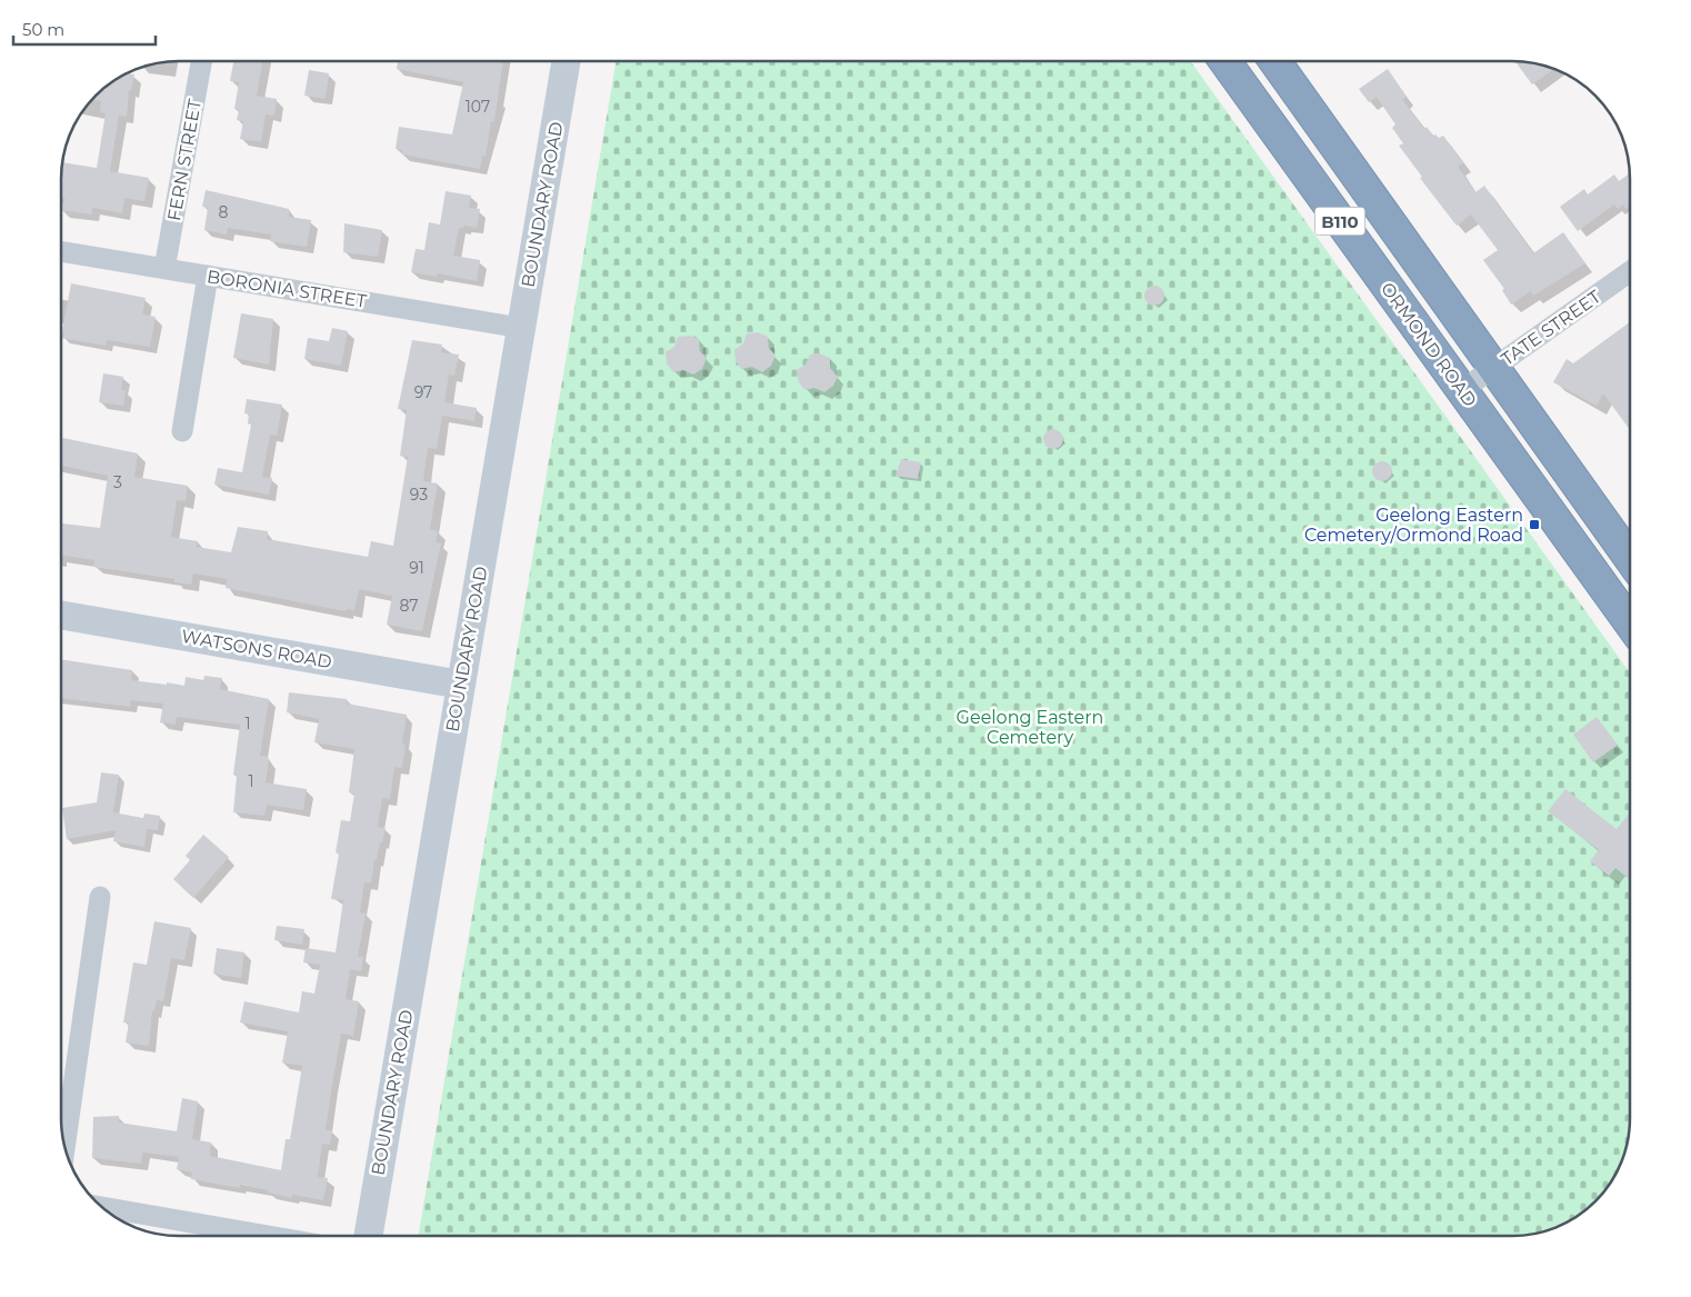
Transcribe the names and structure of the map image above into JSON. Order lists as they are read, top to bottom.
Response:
{
  "streets": {
    "highway": ["B110", "ORMOND ROAD"],
    "main road": ["BOUNDARY ROAD", "WATSONS ROAD"],
    "street": ["FERN STREET", "BORONIA STREET", "TATE STREET"]
  },
  "crossings": [
    ["FERN STREET", "BORONIA STREET"],
    ["BOUNDARY ROAD", "BORONIA STREET"],
    ["BOUNDARY ROAD", "WATSONS ROAD"],
    ["TATE STREET", "ORMOND ROAD"]
  ],
  "parks": ["Geelong Eastern Cemetery"],
  "places": {
    "transit": ["Geelong Eastern Cemetery/Ormond Road"]
  },
  "house_numbers": [
    "107",
    "8",
    "97",
    "3",
    "93",
    "91",
    "87",
    "1",
    "1"
  ],
  "scale_bar": "50 m"
}
